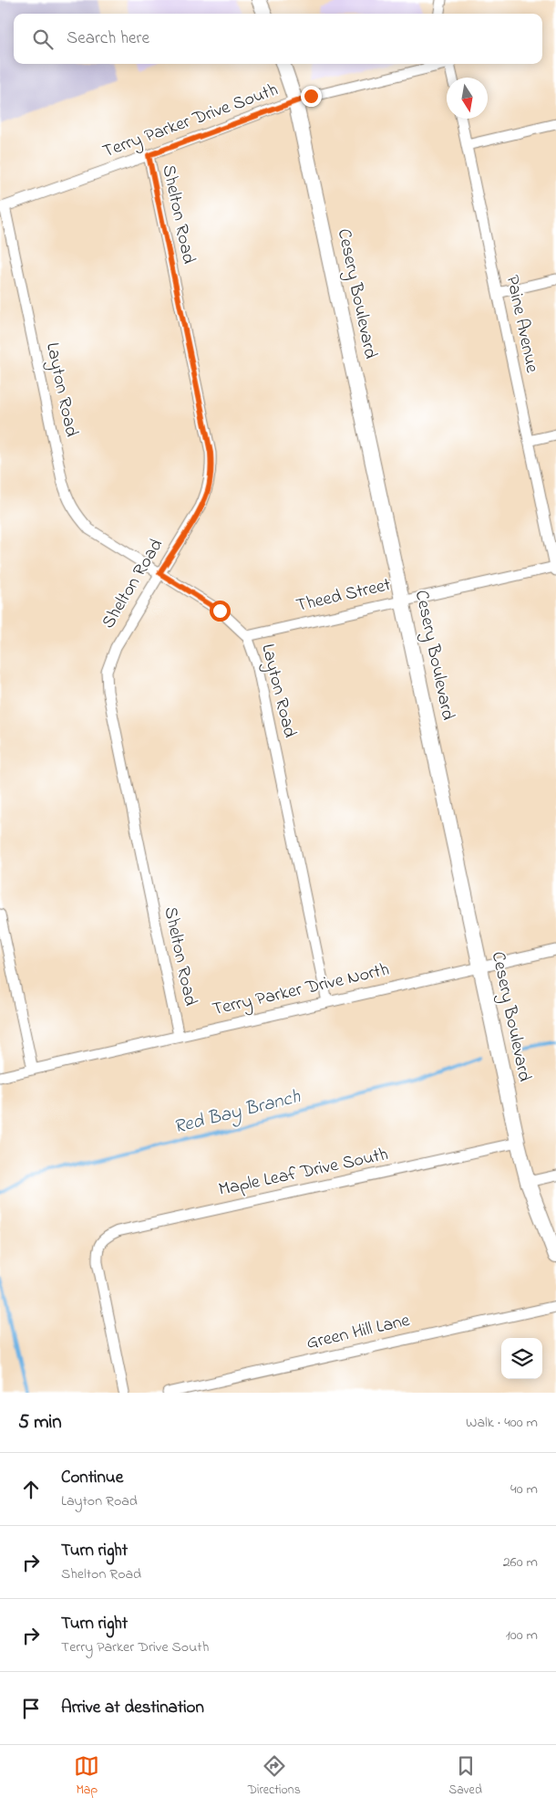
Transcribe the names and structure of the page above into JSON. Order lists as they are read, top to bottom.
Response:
{
  "streets": {
    "main road": ["Cesery Boulevard"],
    "street": [
      "Terry Parker Drive South",
      "Shelton Road",
      "Paine Avenue",
      "Layton Road",
      "Theed Street",
      "Terry Parker Drive North",
      "Maple Leaf Drive South",
      "Green Hill Lane"
    ]
  },
  "crossings": [
    ["Terry Parker Drive South", "Shelton Road"],
    ["Terry Parker Drive South", "Cesery Boulevard"],
    ["Terry Parker Drive South", "Layton Road"],
    ["Shelton Road", "Layton Road"],
    ["Shelton Road", "Terry Parker Drive North"],
    ["Cesery Boulevard", "Theed Street"],
    ["Cesery Boulevard", "Terry Parker Drive North"],
    ["Cesery Boulevard", "Maple Leaf Drive South"],
    ["Paine Avenue", "Theed Street"],
    ["Layton Road", "Theed Street"],
    ["Layton Road", "Terry Parker Drive North"]
  ],
  "water": ["Red Bay Branch"],
  "north": "bottom",
  "page": {
    "search": "Search here",
    "heading": ["5 min", "Walk · 400 m"],
    "list": [
      ["Continue", "Layton Road", "40 m"],
      ["Turn right", "Shelton Road", "260 m"],
      ["Turn right", "Terry Parker Drive South", "100 m"],
      "Arrive at destination"
    ],
    "nav": ["Map", "Directions", "Saved"]
  }
}
